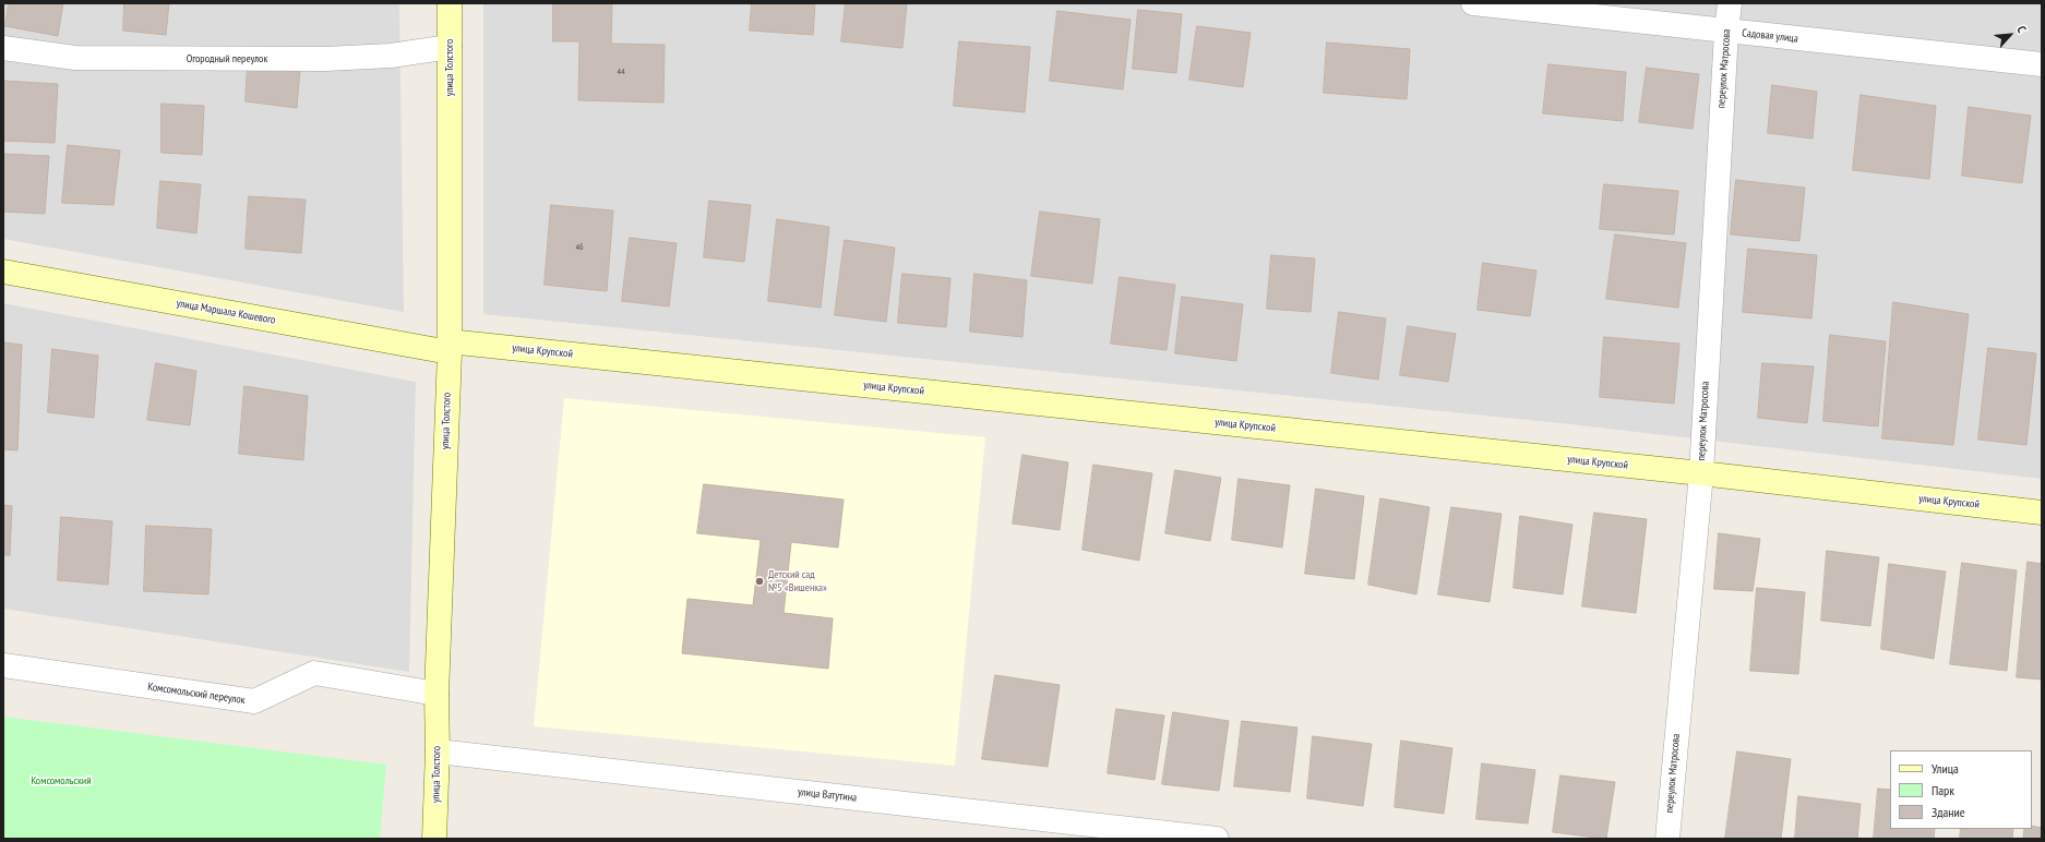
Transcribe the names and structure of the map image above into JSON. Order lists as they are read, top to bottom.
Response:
{
  "streets": {
    "main road": ["улица Толстого", "улица Маршала Кошевого", "улица Крупской"],
    "street": [
      "Садовая улица",
      "Огородный переулок",
      "переулок Матросова",
      "Комсомольский переулок",
      "улица Ватутина"
    ]
  },
  "crossings": [
    ["Садовая улица", "переулок Матросова"],
    ["Огородный переулок", "улица Толстого"],
    ["улица Толстого", "улица Маршала Кошевого"],
    ["улица Толстого", "улица Крупской"],
    ["улица Толстого", "Комсомольский переулок"],
    ["улица Толстого", "улица Ватутина"],
    ["переулок Матросова", "улица Крупской"],
    ["улица Маршала Кошевого", "улица Крупской"]
  ],
  "parks": ["Комсомольский"],
  "places": ["Детский сад №5 «Вишенка»"],
  "house_numbers": ["44", "46"],
  "legend": ["Улица", "Парк", "Здание"],
  "north": "top right"
}
